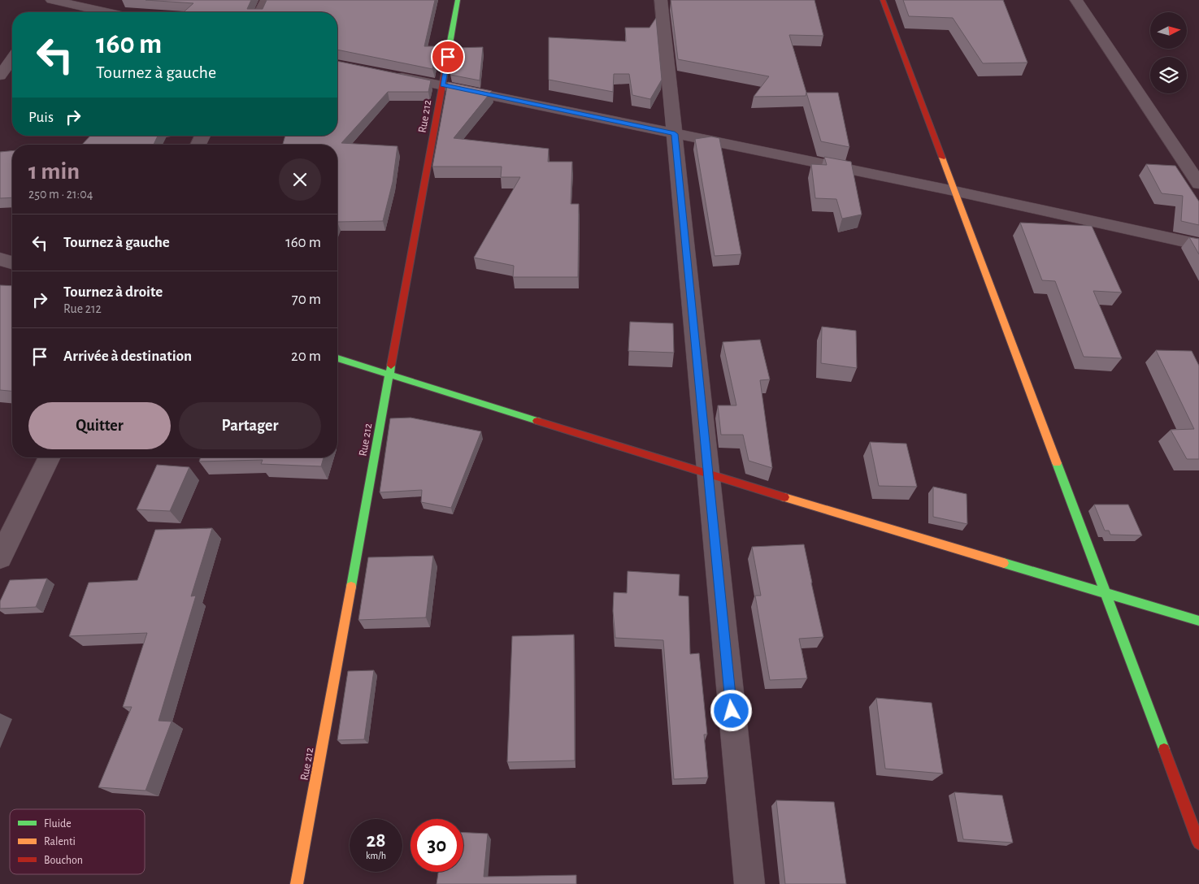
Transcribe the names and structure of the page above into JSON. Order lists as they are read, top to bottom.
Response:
{
  "streets": {
    "street": ["Rue 212"]
  },
  "legend": ["Fluide", "Ralenti", "Bouchon"],
  "north": "right",
  "page": {
    "turn": ["160 m", "Tournez à gauche"],
    "then": "Puis",
    "heading": ["1 min", "250 m · 21:04"],
    "list": [
      {
        "name": "Tournez à gauche",
        "value": "160 m"
      },
      {
        "name": "Tournez à droite",
        "note": "Rue 212",
        "value": "70 m"
      },
      {
        "name": "Arrivée à destination",
        "value": "20 m"
      }
    ],
    "buttons": ["Quitter", "Partager"],
    "speed": "28 km/h",
    "limit": "30"
  }
}
